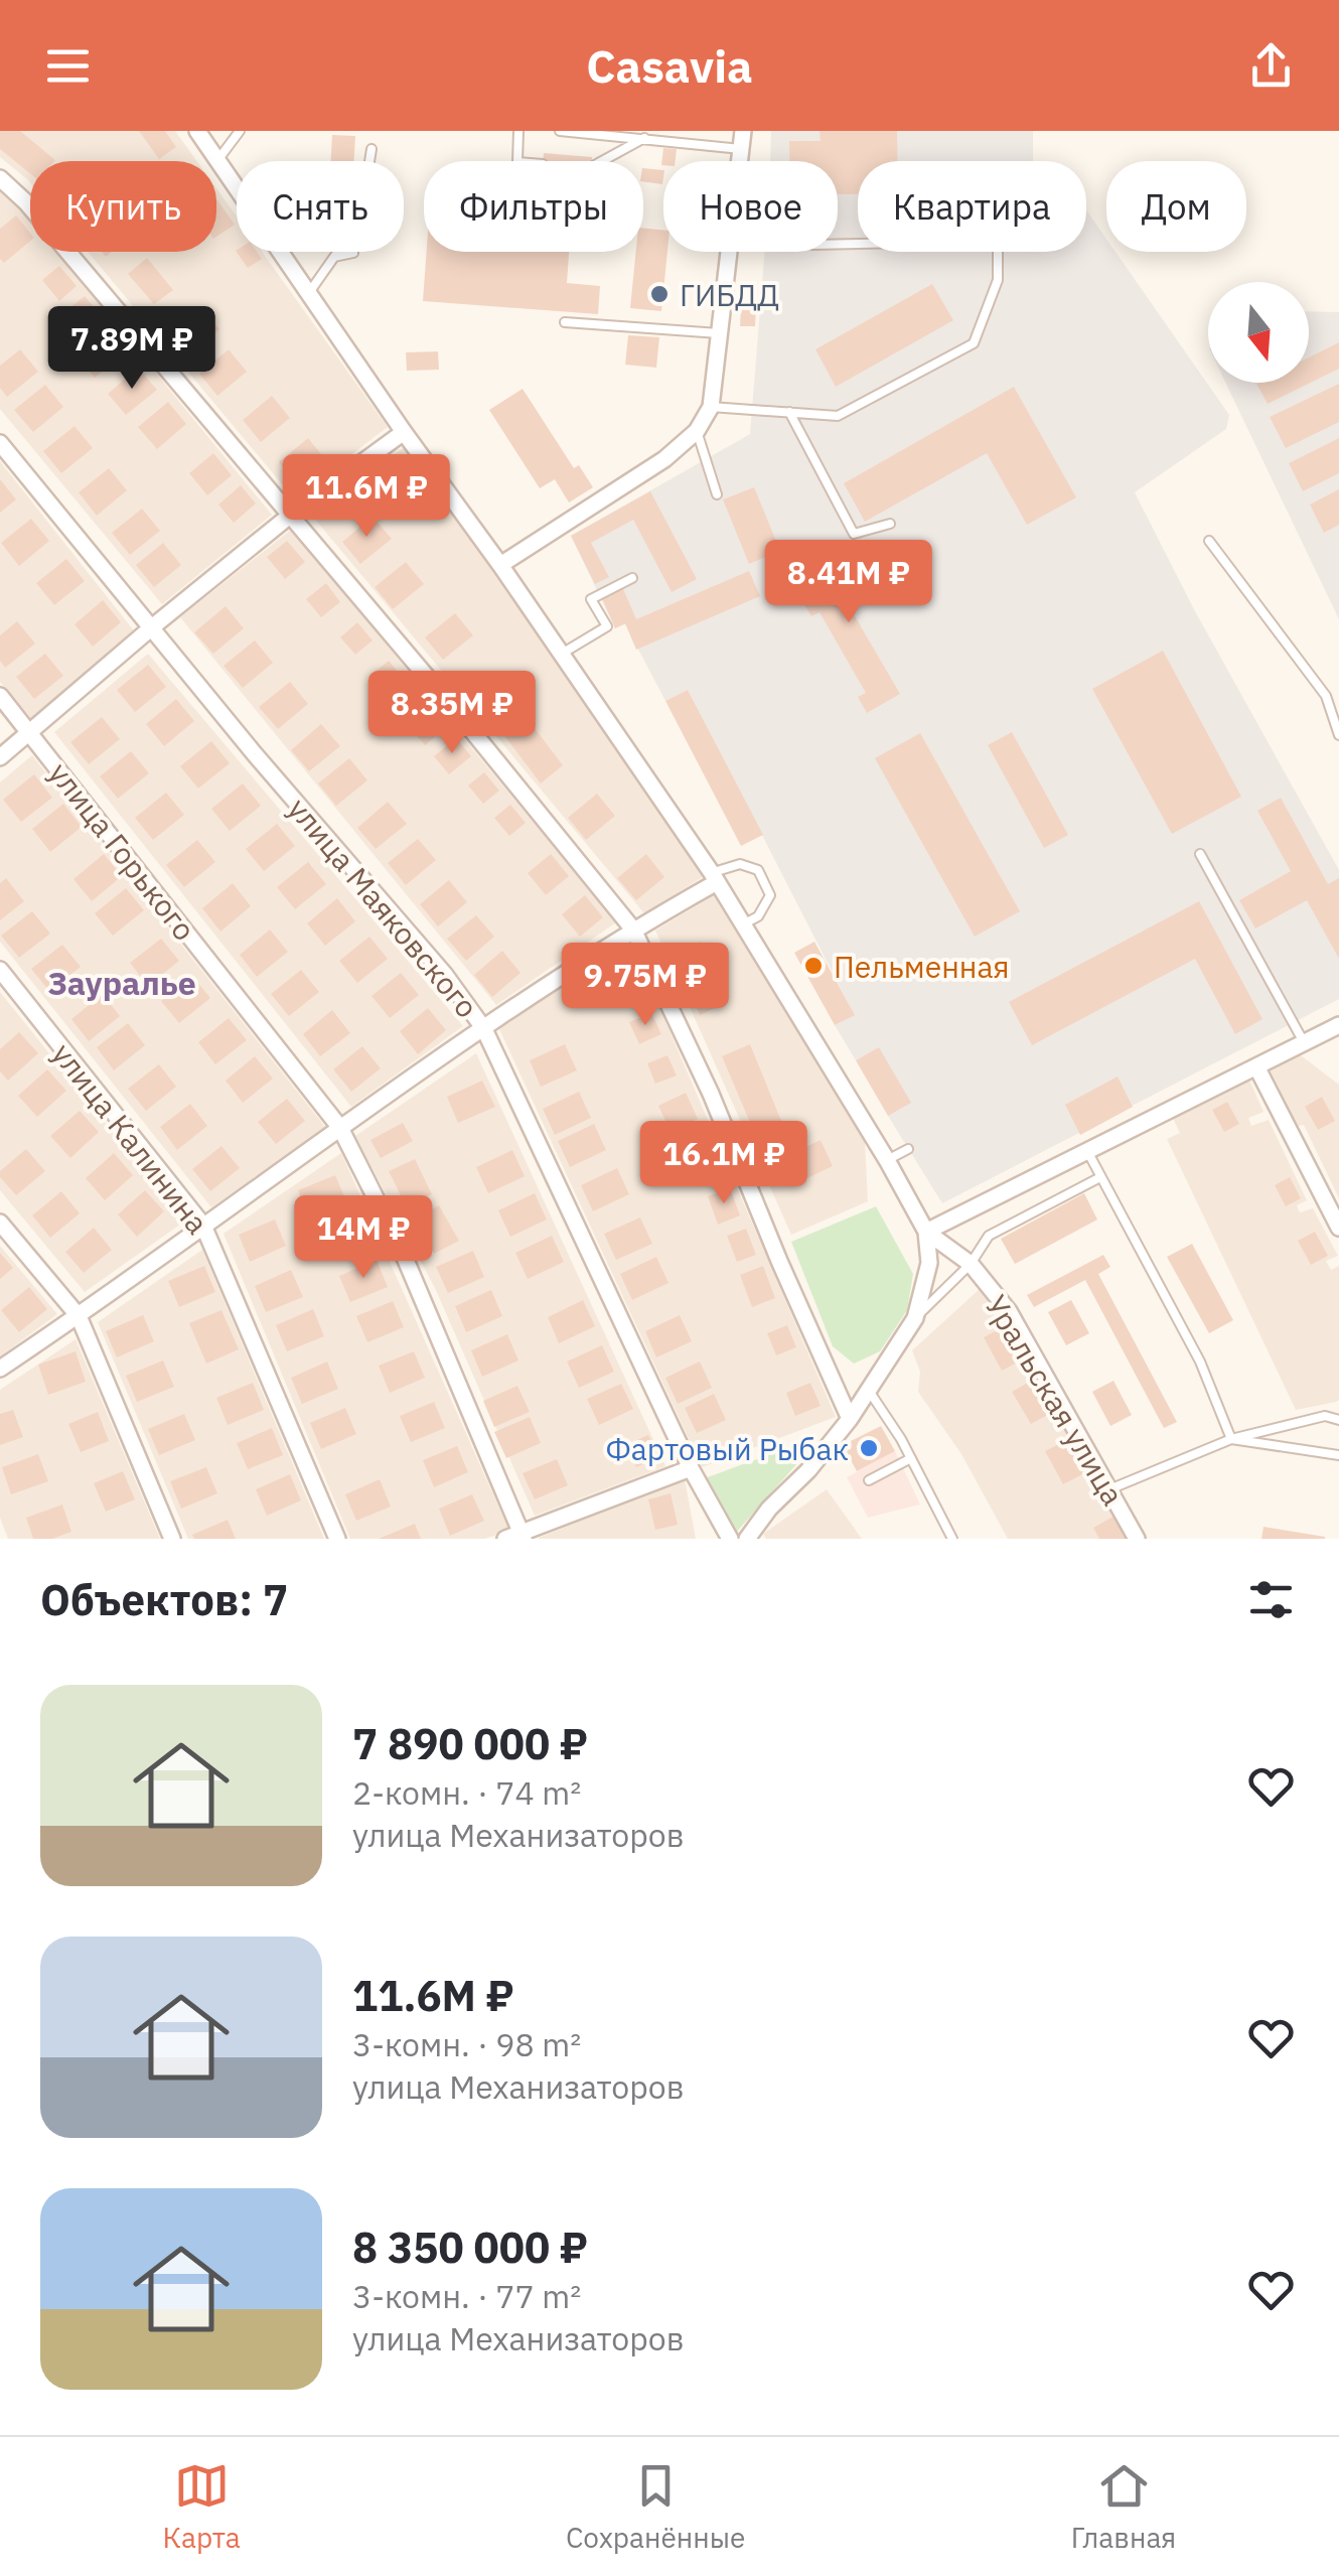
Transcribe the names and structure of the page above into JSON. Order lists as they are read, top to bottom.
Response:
{
  "streets": {
    "street": [
      "улица Горького",
      "улица Маяковского",
      "улица Калинина",
      "Уральская улица"
    ]
  },
  "districts": ["Зауралье"],
  "places": ["ГИБДД", "Пельменная", "Фартовый Рыбак"],
  "north": "bottom",
  "page": {
    "header": "Casavia",
    "chip": [
      "Купить",
      "Снять",
      "Фильтры",
      "Новое",
      "Квартира",
      "Дом"
    ],
    "price": [
      "7.89M ₽",
      "11.6M ₽",
      "8.41M ₽",
      "8.35M ₽",
      "9.75M ₽",
      "16.1M ₽",
      "14M ₽"
    ],
    "heading": "Объектов: 7",
    "list": [
      {
        "name": "7 890 000 ₽",
        "note": "2-комн. · 74 m² · улица Механизаторов"
      },
      {
        "name": "11.6M ₽",
        "note": "3-комн. · 98 m² · улица Механизаторов"
      },
      {
        "name": "8 350 000 ₽",
        "note": "3-комн. · 77 m² · улица Механизаторов"
      }
    ],
    "tabs": ["Карта", "Сохранённые", "Главная"]
  }
}
